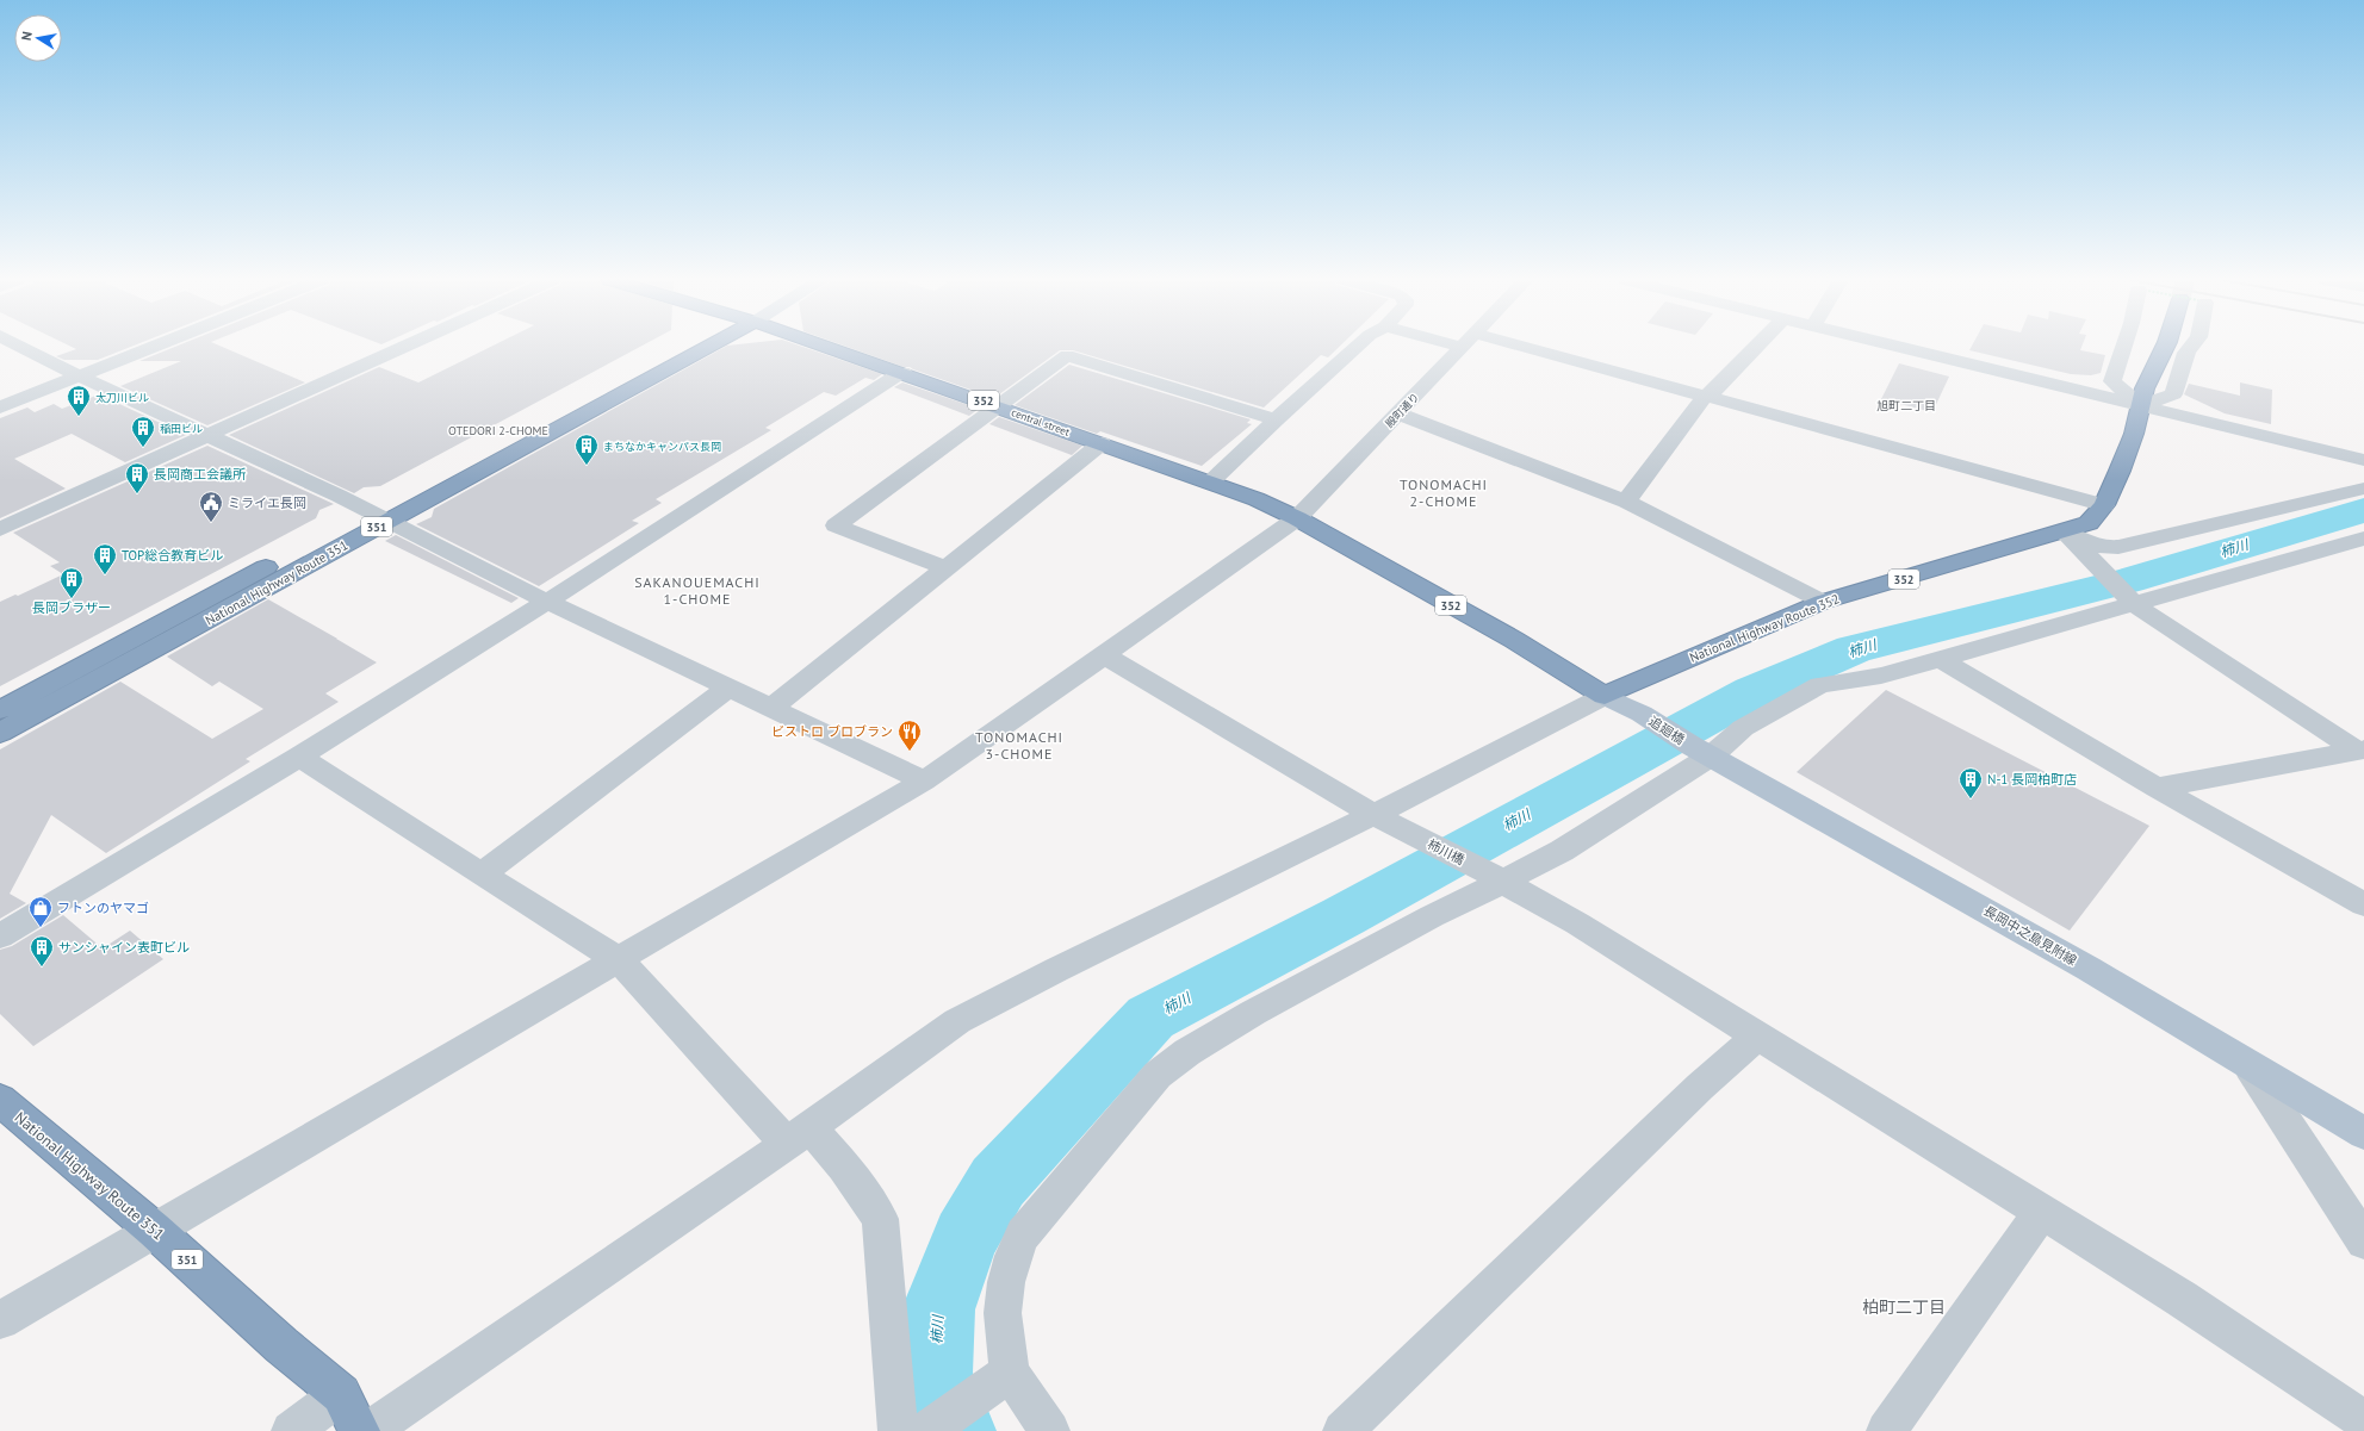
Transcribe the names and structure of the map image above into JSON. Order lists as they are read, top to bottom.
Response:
{
  "streets": {
    "highway": [
      "352",
      "central street",
      "351",
      "National Highway Route 351",
      "National Highway Route 352"
    ],
    "main road": ["追廻橋", "長岡中之島見附線"],
    "street": ["殿町通り", "柿川橋"]
  },
  "crossings": [
    ["352", "殿町通り"],
    ["352", "central street"],
    ["352", "National Highway Route 352"],
    ["352", "追廻橋"],
    ["殿町通り", "central street"],
    ["殿町通り", "National Highway Route 351"],
    ["殿町通り", "柿川橋"],
    ["National Highway Route 352", "追廻橋"],
    ["追廻橋", "長岡中之島見附線"]
  ],
  "districts": [
    "旭町二丁目",
    "OTEDORI 2-CHOME",
    "TONOMACHI 2-CHOME",
    "SAKANOUEMACHI 1-CHOME",
    "TONOMACHI 3-CHOME",
    "柏町二丁目"
  ],
  "water": ["柿川"],
  "places": {
    "building": [
      "太刀川ビル",
      "稲田ビル",
      "まちなかキャンパス長岡",
      "長岡商工会議所",
      "TOP総合教育ビル",
      "長岡ブラザー",
      "N-1 長岡柏町店",
      "サンシャイン表町ビル"
    ],
    "public building": ["ミライエ長岡"],
    "restaurant": ["ビストロ ブロブラン"],
    "shop": ["フトンのヤマゴ"]
  },
  "north": "left"
}
